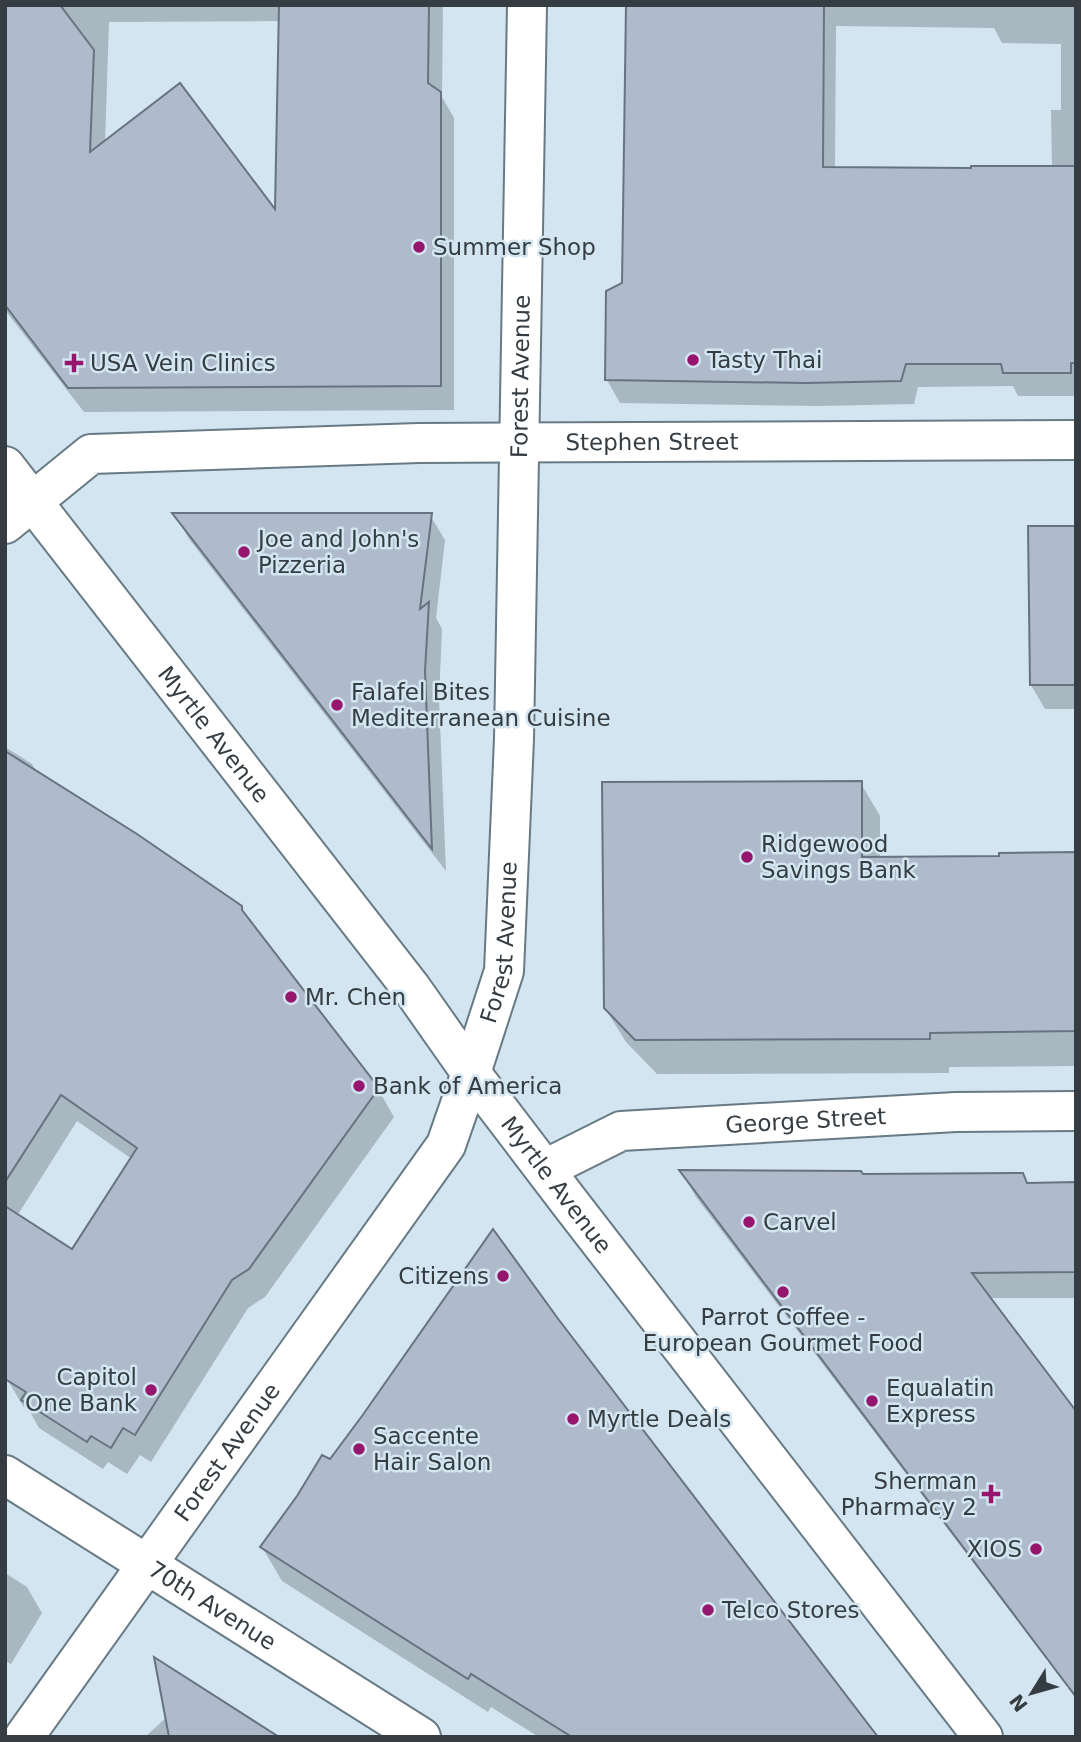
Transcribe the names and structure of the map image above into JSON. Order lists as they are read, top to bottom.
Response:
{
  "streets": {
    "street": [
      "Forest Avenue",
      "Stephen Street",
      "Myrtle Avenue",
      "George Street",
      "70th Avenue"
    ]
  },
  "crossings": [
    ["Forest Avenue", "Stephen Street"],
    ["Forest Avenue", "Myrtle Avenue"],
    ["Forest Avenue", "70th Avenue"],
    ["Stephen Street", "Myrtle Avenue"],
    ["Myrtle Avenue", "George Street"]
  ],
  "places": {
    "other": [
      "Summer Shop",
      "Tasty Thai",
      "Joe and John's Pizzeria",
      "Falafel Bites Mediterranean Cuisine",
      "Ridgewood Savings Bank",
      "Mr. Chen",
      "Bank of America",
      "Carvel",
      "Citizens",
      "Parrot Coffee - European Gourmet Food",
      "Capitol One Bank",
      "Equalatin Express",
      "Myrtle Deals",
      "Saccente Hair Salon",
      "XIOS",
      "Telco Stores"
    ],
    "health": ["USA Vein Clinics", "Sherman Pharmacy 2"]
  },
  "north": "bottom left"
}
